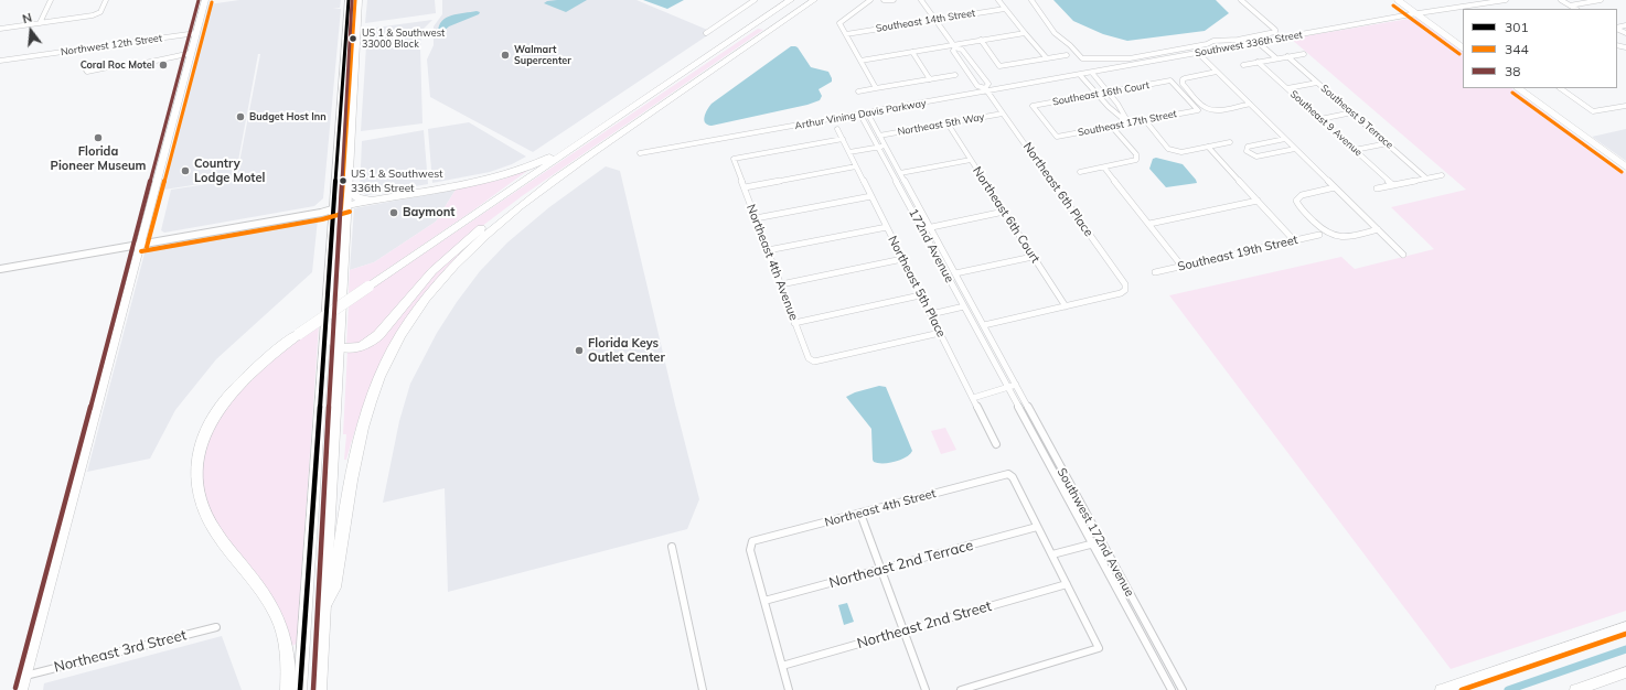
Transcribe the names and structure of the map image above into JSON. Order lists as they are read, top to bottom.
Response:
{
  "streets": {
    "street": [
      "Southeast 14th Street",
      "Southwest 336th Street",
      "Northwest 12th Street",
      "Southeast 16th Court",
      "Arthur Vining Davis Parkway",
      "Southeast 9 Terrace",
      "Southeast 17th Street",
      "Southeast 9 Avenue",
      "Northeast 5th Way",
      "Northeast 6th Place",
      "Northeast 6th Court",
      "172nd Avenue",
      "Southeast 19th Street",
      "Northeast 4th Avenue",
      "Northeast 5th Place",
      "Northeast 4th Street",
      "Southwest 172nd Avenue",
      "Northeast 2nd Terrace",
      "Northeast 2nd Street",
      "Northeast 3rd Street"
    ]
  },
  "crossings": [
    ["Southwest 336th Street", "Arthur Vining Davis Parkway"],
    ["Southeast 16th Court", "Southeast 17th Street"],
    ["Arthur Vining Davis Parkway", "Northeast 6th Place"],
    ["Arthur Vining Davis Parkway", "172nd Avenue"],
    ["Northeast 5th Way", "Northeast 6th Place"],
    ["Northeast 5th Way", "Northeast 6th Court"],
    ["Northeast 5th Way", "172nd Avenue"],
    ["Northeast 6th Place", "Northeast 6th Court"],
    ["172nd Avenue", "Southwest 172nd Avenue"],
    ["Northeast 4th Avenue", "Northeast 5th Place"],
    ["Northeast 4th Street", "Northeast 2nd Terrace"]
  ],
  "places": [
    "US 1 & Southwest 33000 Block",
    "Walmart Supercenter",
    "Coral Roc Motel",
    "Budget Host Inn",
    "Florida Pioneer Museum",
    "Country Lodge Motel",
    "US 1 & Southwest 336th Street",
    "Baymont",
    "Florida Keys Outlet Center"
  ],
  "lines": ["transit line 301", "transit line 344", "transit line 38"],
  "legend": ["301", "344", "38"],
  "north": "top"
}
